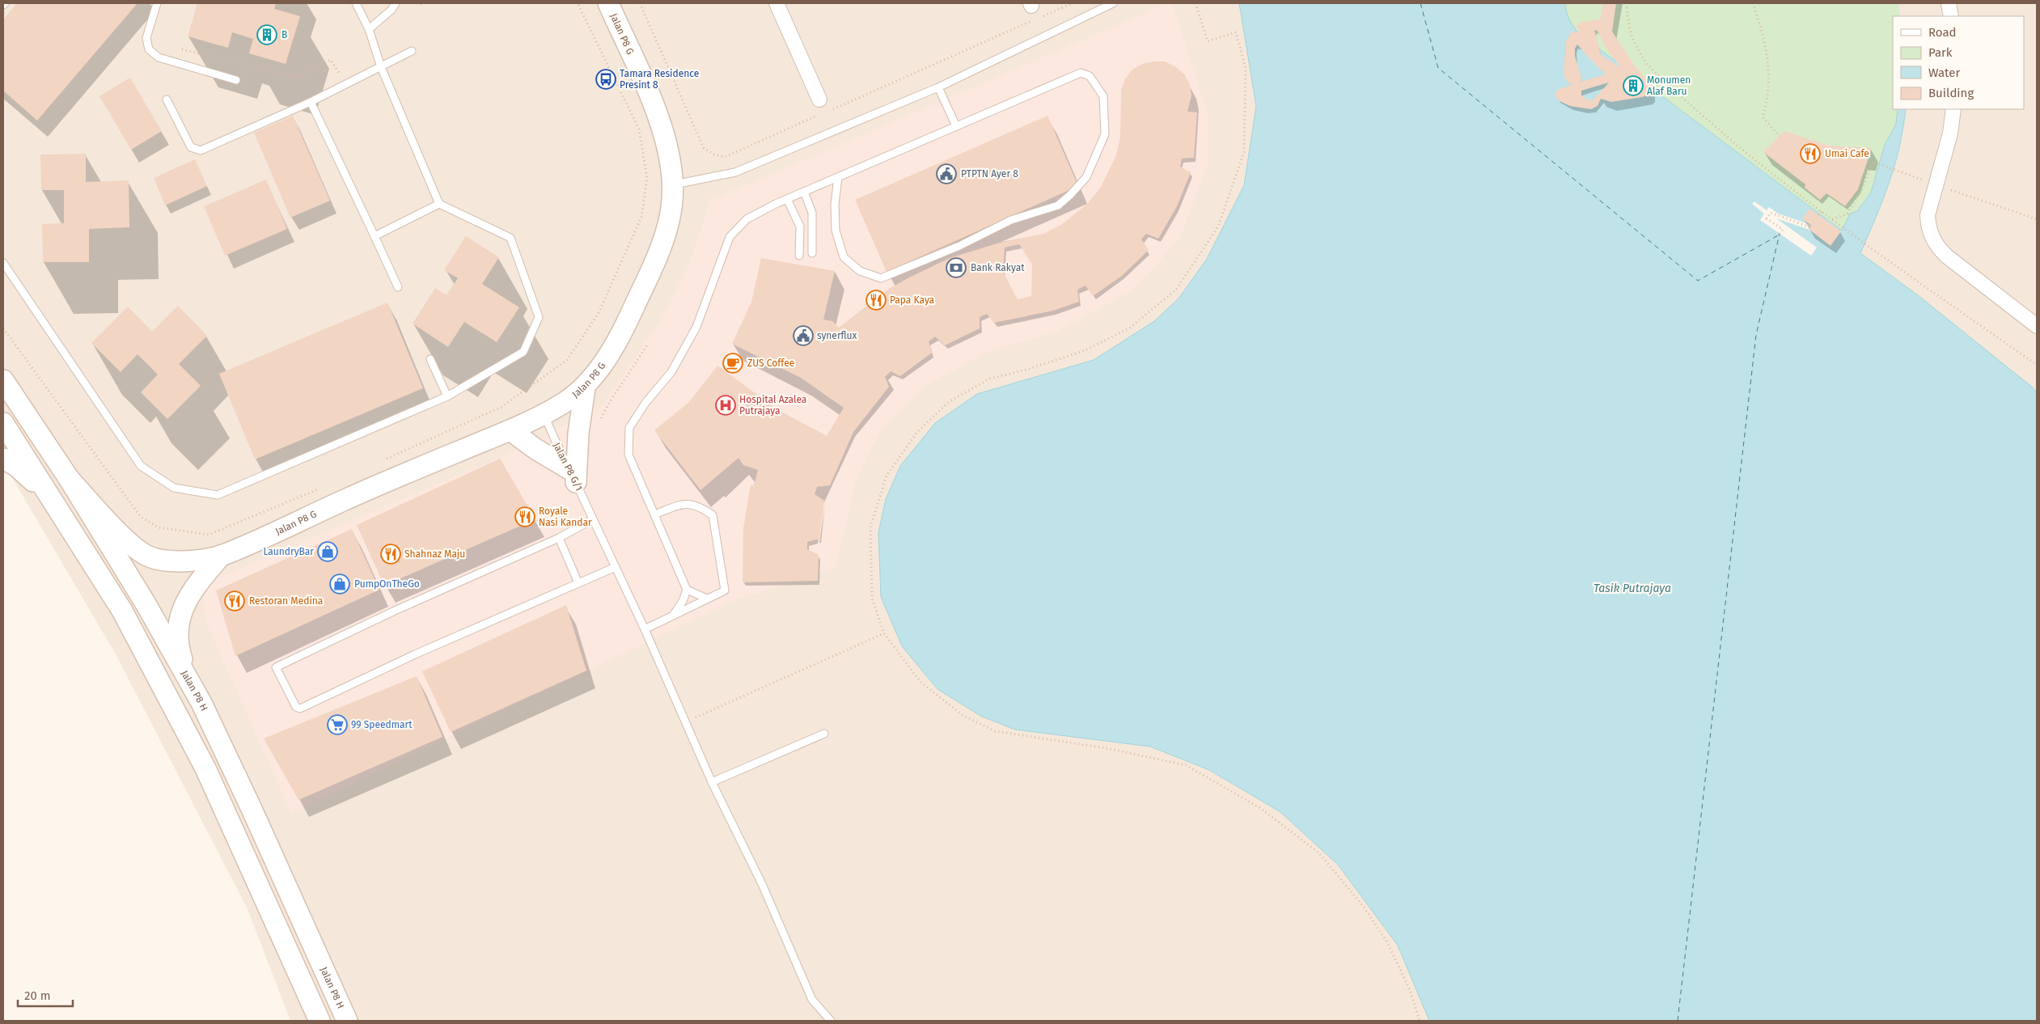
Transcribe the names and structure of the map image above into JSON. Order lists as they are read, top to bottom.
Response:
{
  "streets": {
    "street": ["Jalan P8 G", "Jalan P8 H"],
    "lane": ["Jalan P8 G/1"]
  },
  "crossings": [
    ["Jalan P8 G", "Jalan P8 G/1"],
    ["Jalan P8 G", "Jalan P8 H"]
  ],
  "water": ["Tasik Putrajaya"],
  "places": {
    "building": ["B", "Monumen Alaf Baru"],
    "bus stop": ["Tamara Residence Presint 8"],
    "restaurant": [
      "Umai Cafe",
      "Papa Kaya",
      "Royale Nasi Kandar",
      "Shahnaz Maju",
      "Restoran Medina"
    ],
    "public building": ["PTPTN Ayer 8", "synerflux"],
    "bank": ["Bank Rakyat"],
    "cafe": ["ZUS Coffee"],
    "hospital": ["Hospital Azalea Putrajaya"],
    "shop": ["LaundryBar", "PumpOnTheGo"],
    "supermarket": ["99 Speedmart"]
  },
  "legend": [
    "Road",
    "Park",
    "Water",
    "Building"
  ],
  "scale_bar": "20 m"
}
